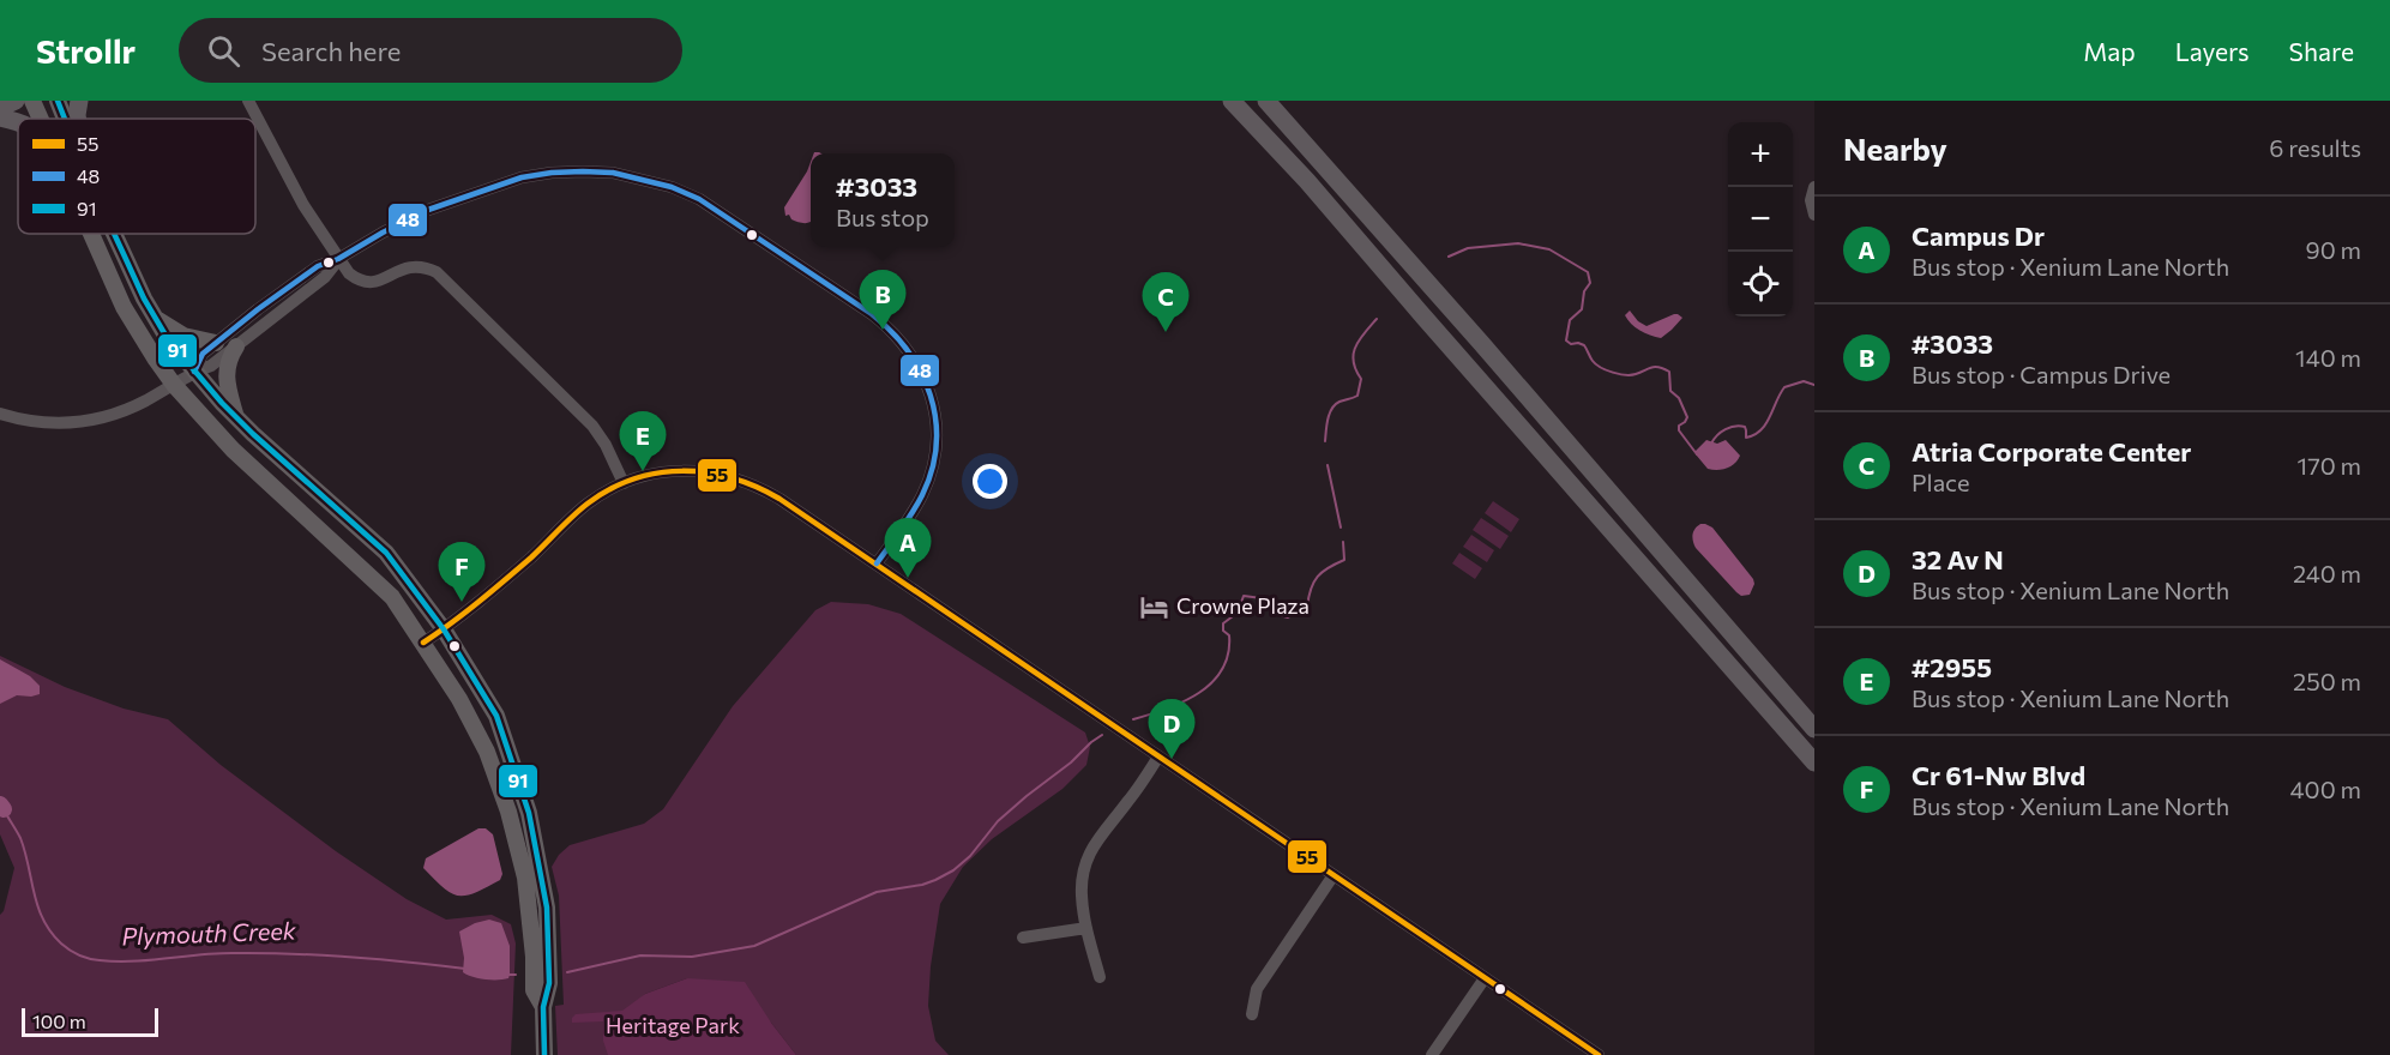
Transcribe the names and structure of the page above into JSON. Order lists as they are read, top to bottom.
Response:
{
  "water": ["Plymouth Creek"],
  "parks": ["Heritage Park"],
  "places": {
    "hotel": ["Crowne Plaza"]
  },
  "lines": ["transit line 91", "transit line 48", "transit line 55"],
  "legend": ["55", "48", "91"],
  "scale_bar": "100 m",
  "page": {
    "header": "Strollr",
    "search": "Search here",
    "nav": ["Map", "Layers", "Share"],
    "heading": ["Nearby", "6 results"],
    "map_buttons": ["+", "−"],
    "popup": ["#3033", "Bus stop"],
    "list": [
      {
        "mark": "A",
        "name": "Campus Dr",
        "note": "Bus stop · Xenium Lane North",
        "value": "90 m"
      },
      {
        "mark": "B",
        "name": "#3033",
        "note": "Bus stop · Campus Drive",
        "value": "140 m"
      },
      {
        "mark": "C",
        "name": "Atria Corporate Center",
        "note": "Place",
        "value": "170 m"
      },
      {
        "mark": "D",
        "name": "32 Av N",
        "note": "Bus stop · Xenium Lane North",
        "value": "240 m"
      },
      {
        "mark": "E",
        "name": "#2955",
        "note": "Bus stop · Xenium Lane North",
        "value": "250 m"
      },
      {
        "mark": "F",
        "name": "Cr 61-Nw Blvd",
        "note": "Bus stop · Xenium Lane North",
        "value": "400 m"
      }
    ],
    "pins": [
      "B",
      "C",
      "E",
      "A",
      "F",
      "D"
    ],
    "scale": "100 m"
  }
}
